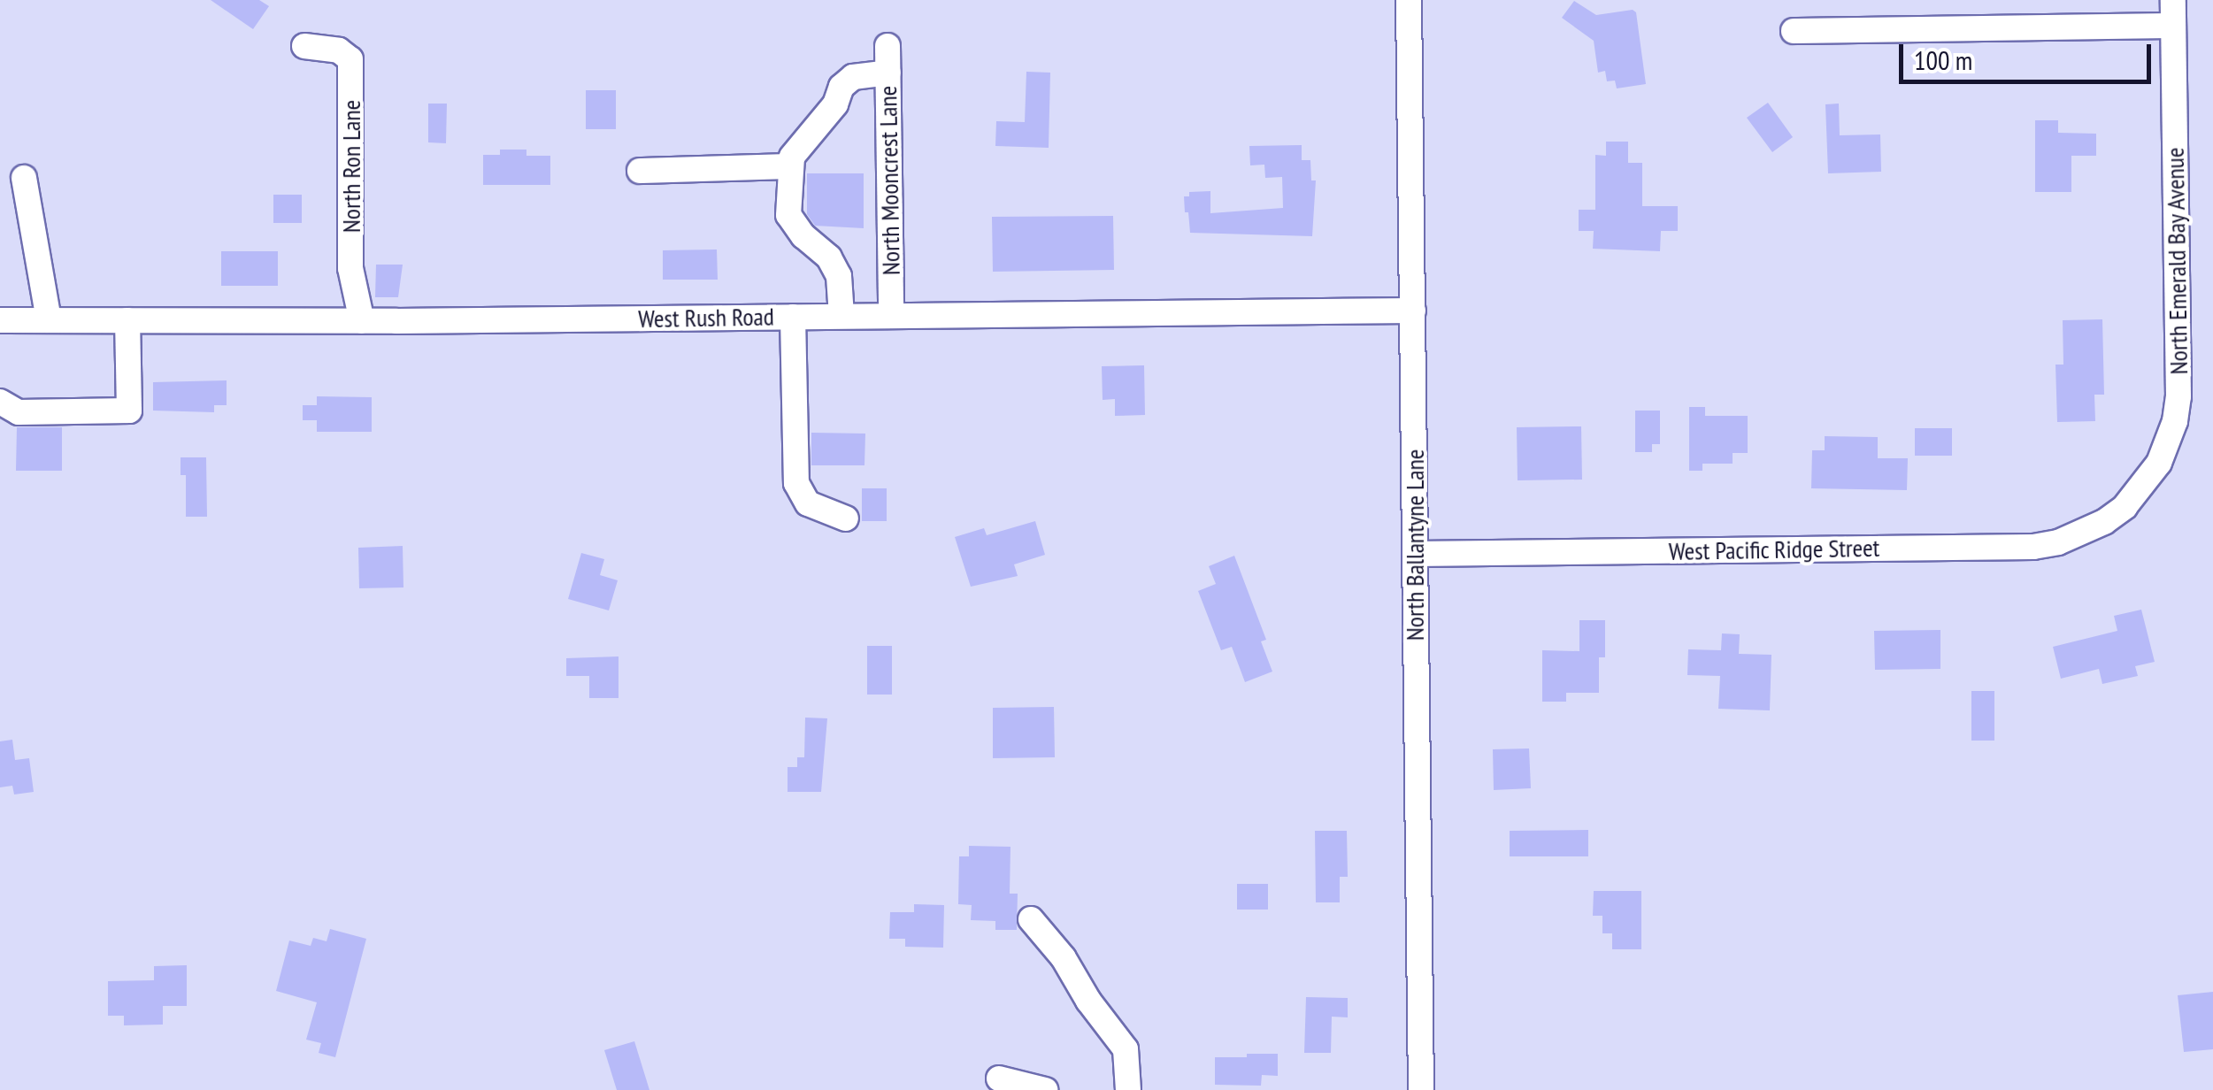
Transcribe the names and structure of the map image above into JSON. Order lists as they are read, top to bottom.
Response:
{
  "streets": {
    "street": [
      "North Ron Lane",
      "North Mooncrest Lane",
      "North Emerald Bay Avenue",
      "West Rush Road",
      "North Ballantyne Lane",
      "West Pacific Ridge Street"
    ]
  },
  "crossings": [
    ["North Ron Lane", "West Rush Road"],
    ["North Mooncrest Lane", "West Rush Road"],
    ["North Emerald Bay Avenue", "West Pacific Ridge Street"],
    ["West Rush Road", "North Ballantyne Lane"],
    ["North Ballantyne Lane", "West Pacific Ridge Street"]
  ],
  "scale_bar": "100 m"
}
